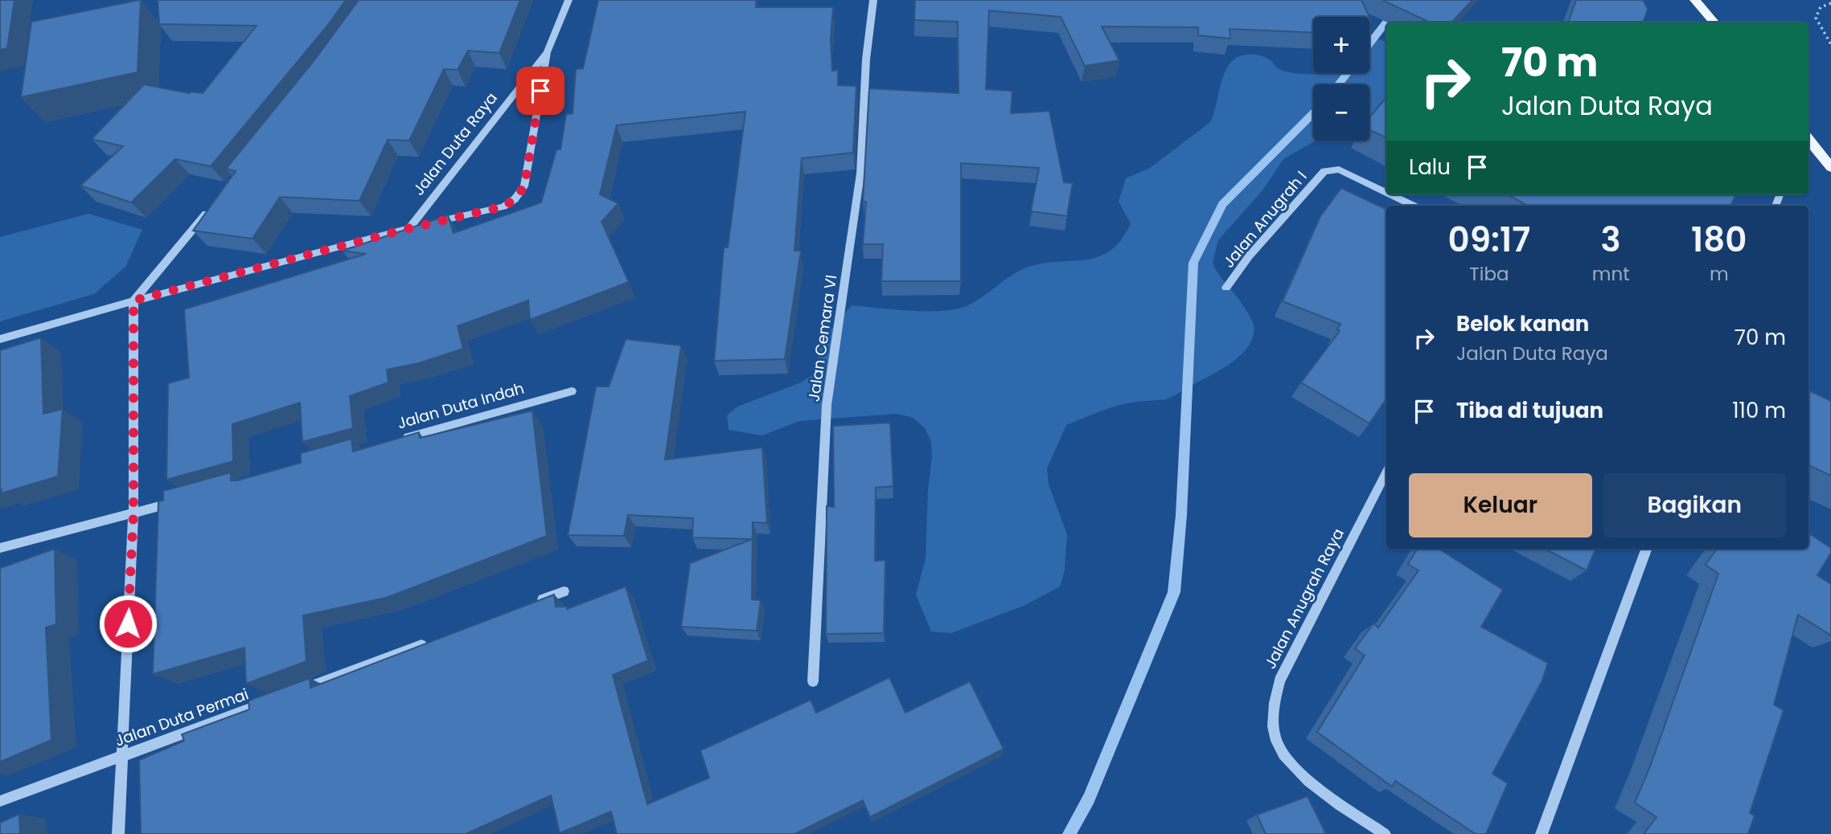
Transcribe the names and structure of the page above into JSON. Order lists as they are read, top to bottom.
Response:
{
  "streets": {
    "street": [
      "Jalan Duta Raya",
      "Jalan Anugrah I",
      "Jalan Cemara VI",
      "Jalan Duta Indah",
      "Jalan Anugrah Raya",
      "Jalan Duta Permai"
    ]
  },
  "page": {
    "map_buttons": ["+", "−"],
    "turn": ["70 m", "Jalan Duta Raya"],
    "then": "Lalu",
    "eta": [
      "09:17",
      "Tiba",
      "3",
      "mnt",
      "180",
      "m"
    ],
    "list": [
      {
        "name": "Belok kanan",
        "note": "Jalan Duta Raya",
        "value": "70 m"
      },
      {
        "name": "Tiba di tujuan",
        "value": "110 m"
      }
    ],
    "buttons": ["Keluar", "Bagikan"]
  }
}
